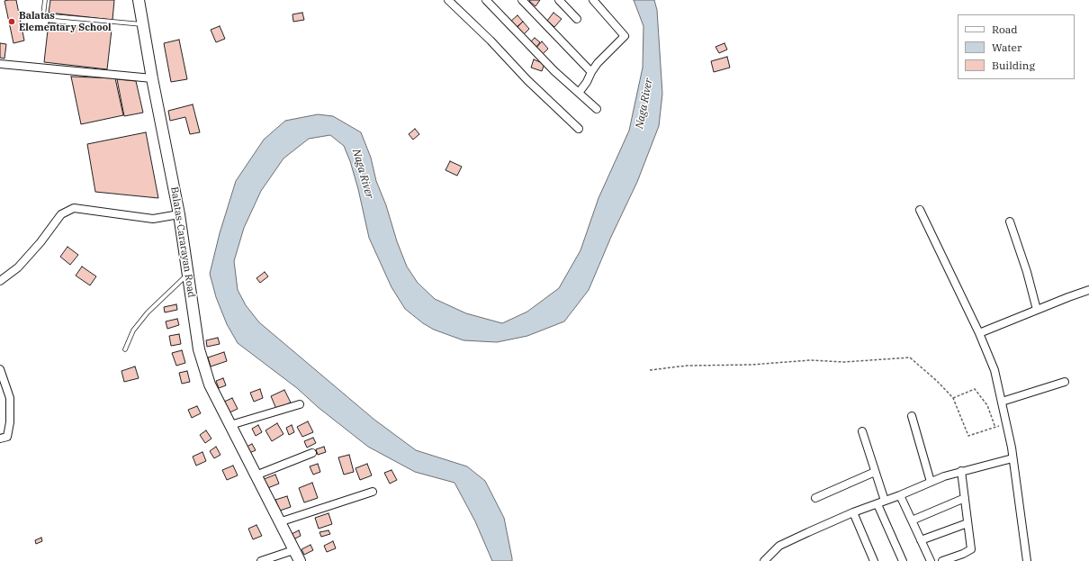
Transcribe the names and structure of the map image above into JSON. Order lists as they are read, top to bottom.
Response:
{
  "streets": {
    "main road": ["Balatas-Cararayan Road"]
  },
  "water": ["Naga River"],
  "places": ["Balatas Elementary School"],
  "legend": ["Road", "Water", "Building"]
}
